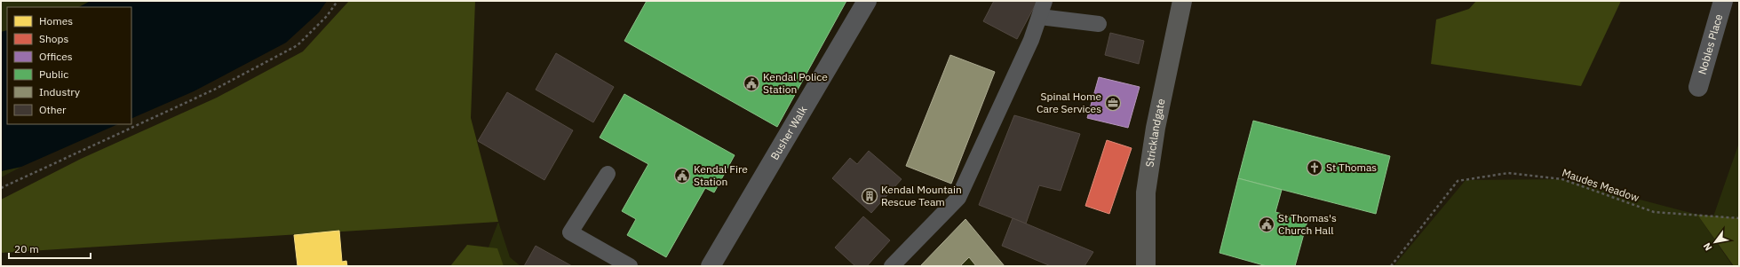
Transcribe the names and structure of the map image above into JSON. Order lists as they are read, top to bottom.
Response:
{
  "streets": {
    "highway": ["Stricklandgate"],
    "street": ["Nobles Place", "Busher Walk"],
    "path": ["Maudes Meadow"]
  },
  "places": {
    "public building": ["Kendal Police Station", "Kendal Fire Station", "St Thomas's Church Hall"],
    "office": ["Spinal Home Care Services"],
    "church": ["St Thomas"],
    "building": ["Kendal Mountain Rescue Team"]
  },
  "legend": [
    "Homes",
    "Shops",
    "Offices",
    "Public",
    "Industry",
    "Other"
  ],
  "scale_bar": "20 m",
  "north": "bottom left"
}
